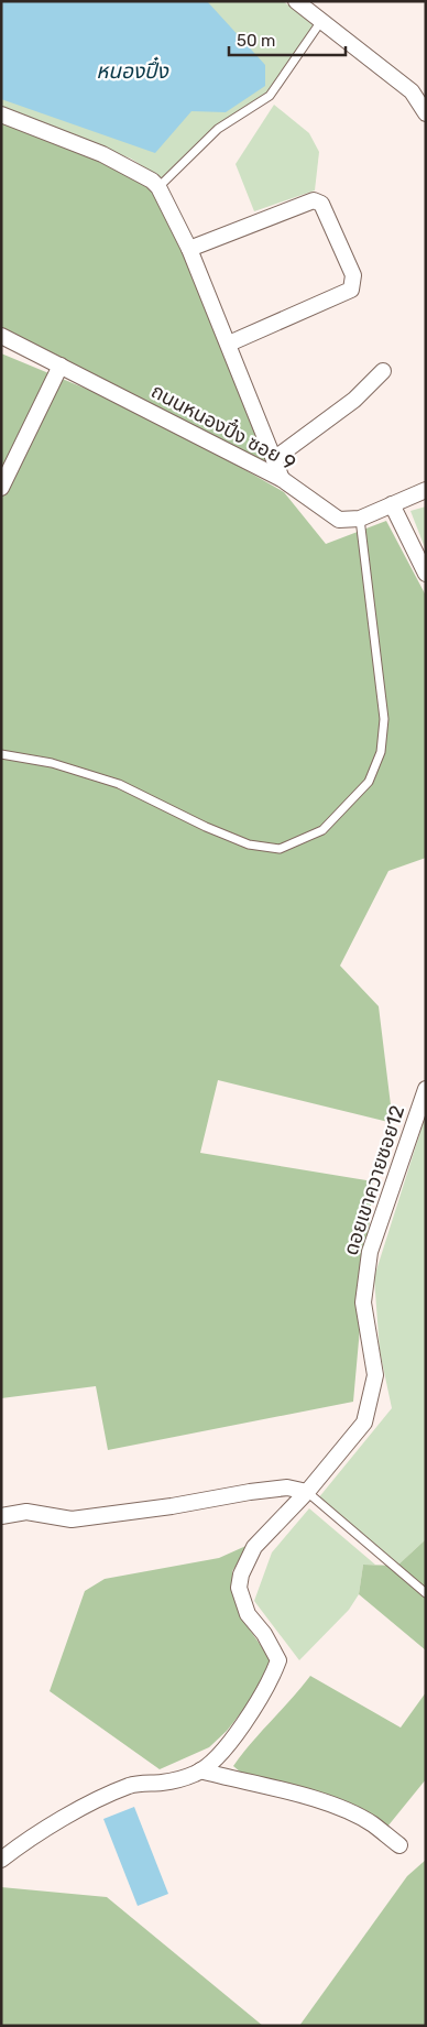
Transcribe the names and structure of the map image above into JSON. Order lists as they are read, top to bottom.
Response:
{
  "streets": {
    "street": ["ถนนหนองปึ๋ง ซอย 9", "ดอยเขาควายซอย12"]
  },
  "water": ["หนองปึ๋ง"],
  "scale_bar": "50 m"
}
